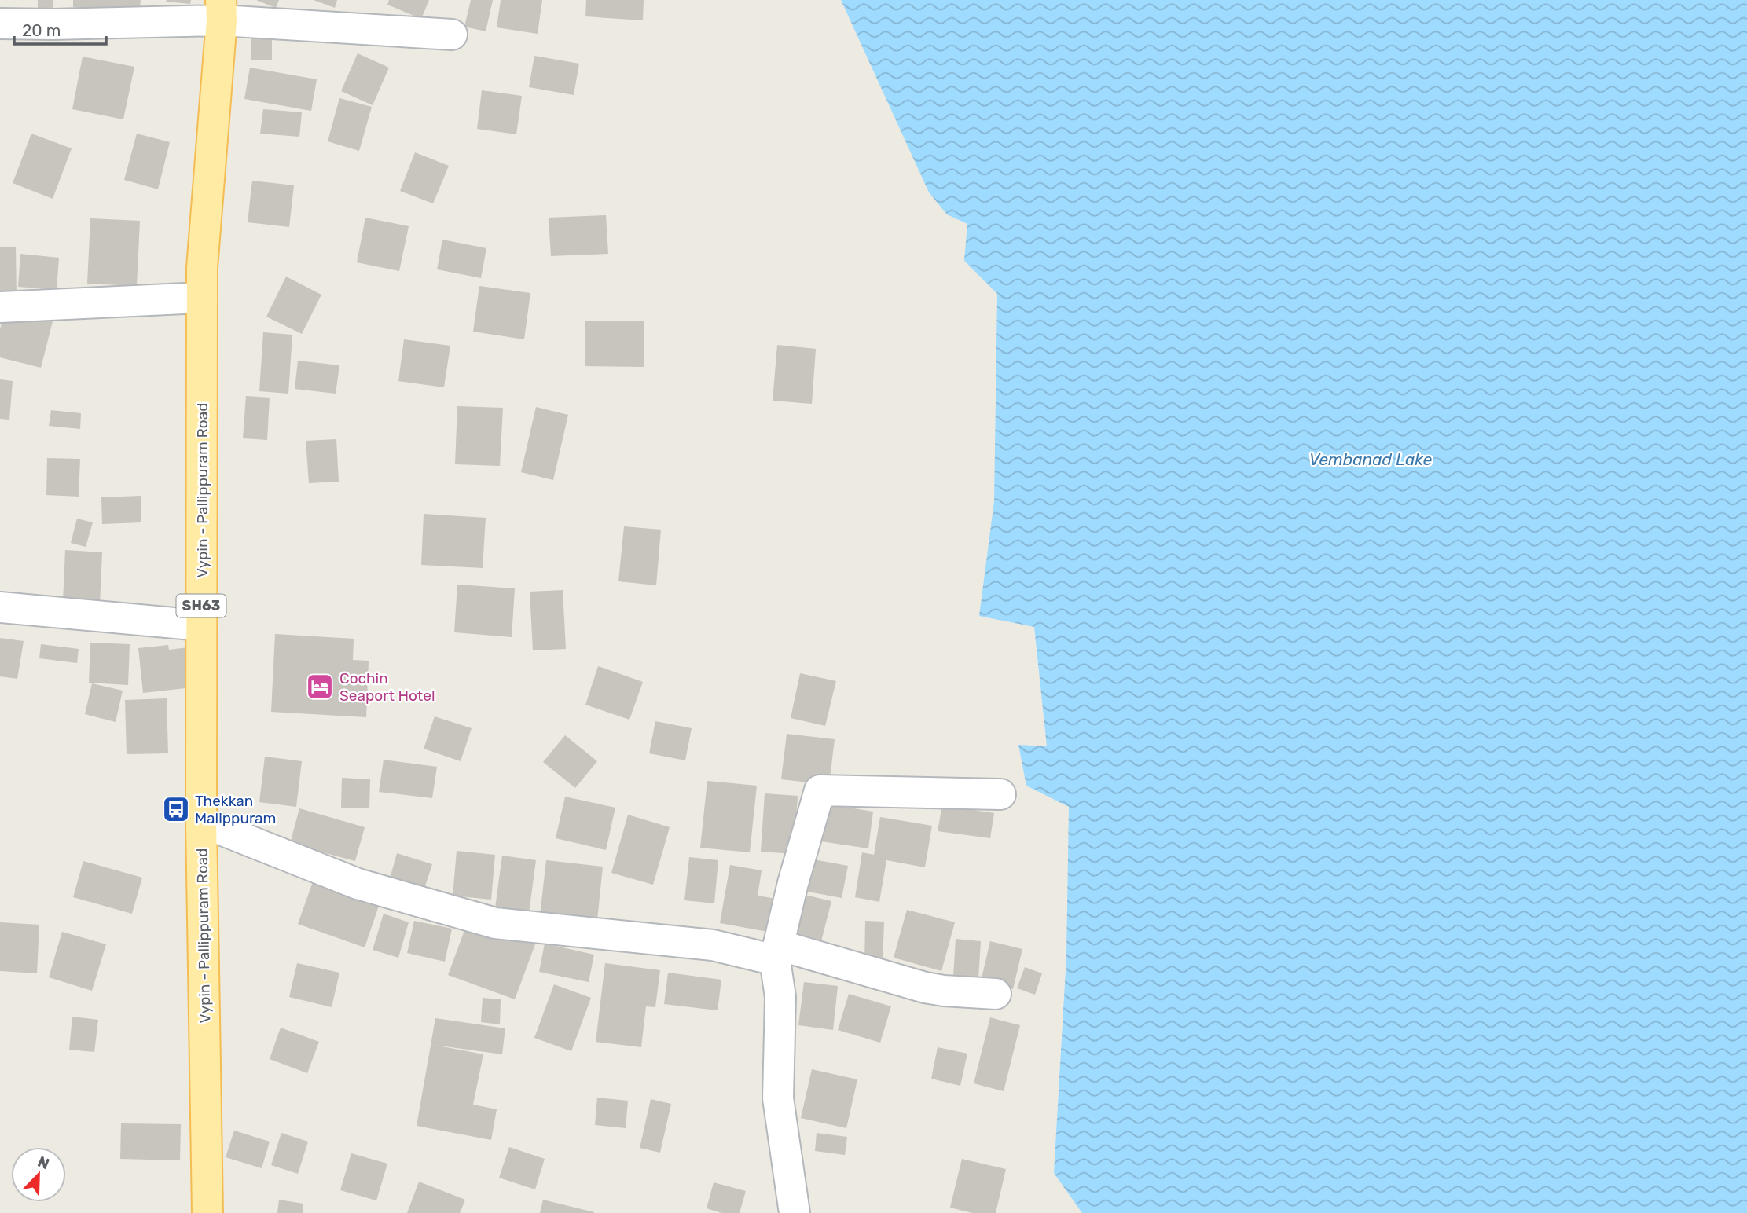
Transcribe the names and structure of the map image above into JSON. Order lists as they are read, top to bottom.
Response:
{
  "streets": {
    "main road": ["Vypin - Pallippuram Road", "SH63"]
  },
  "water": ["Vembanad Lake"],
  "places": {
    "hotel": ["Cochin Seaport Hotel"],
    "bus stop": ["Thekkan Malippuram"]
  },
  "scale_bar": "20 m",
  "north": "top right"
}
